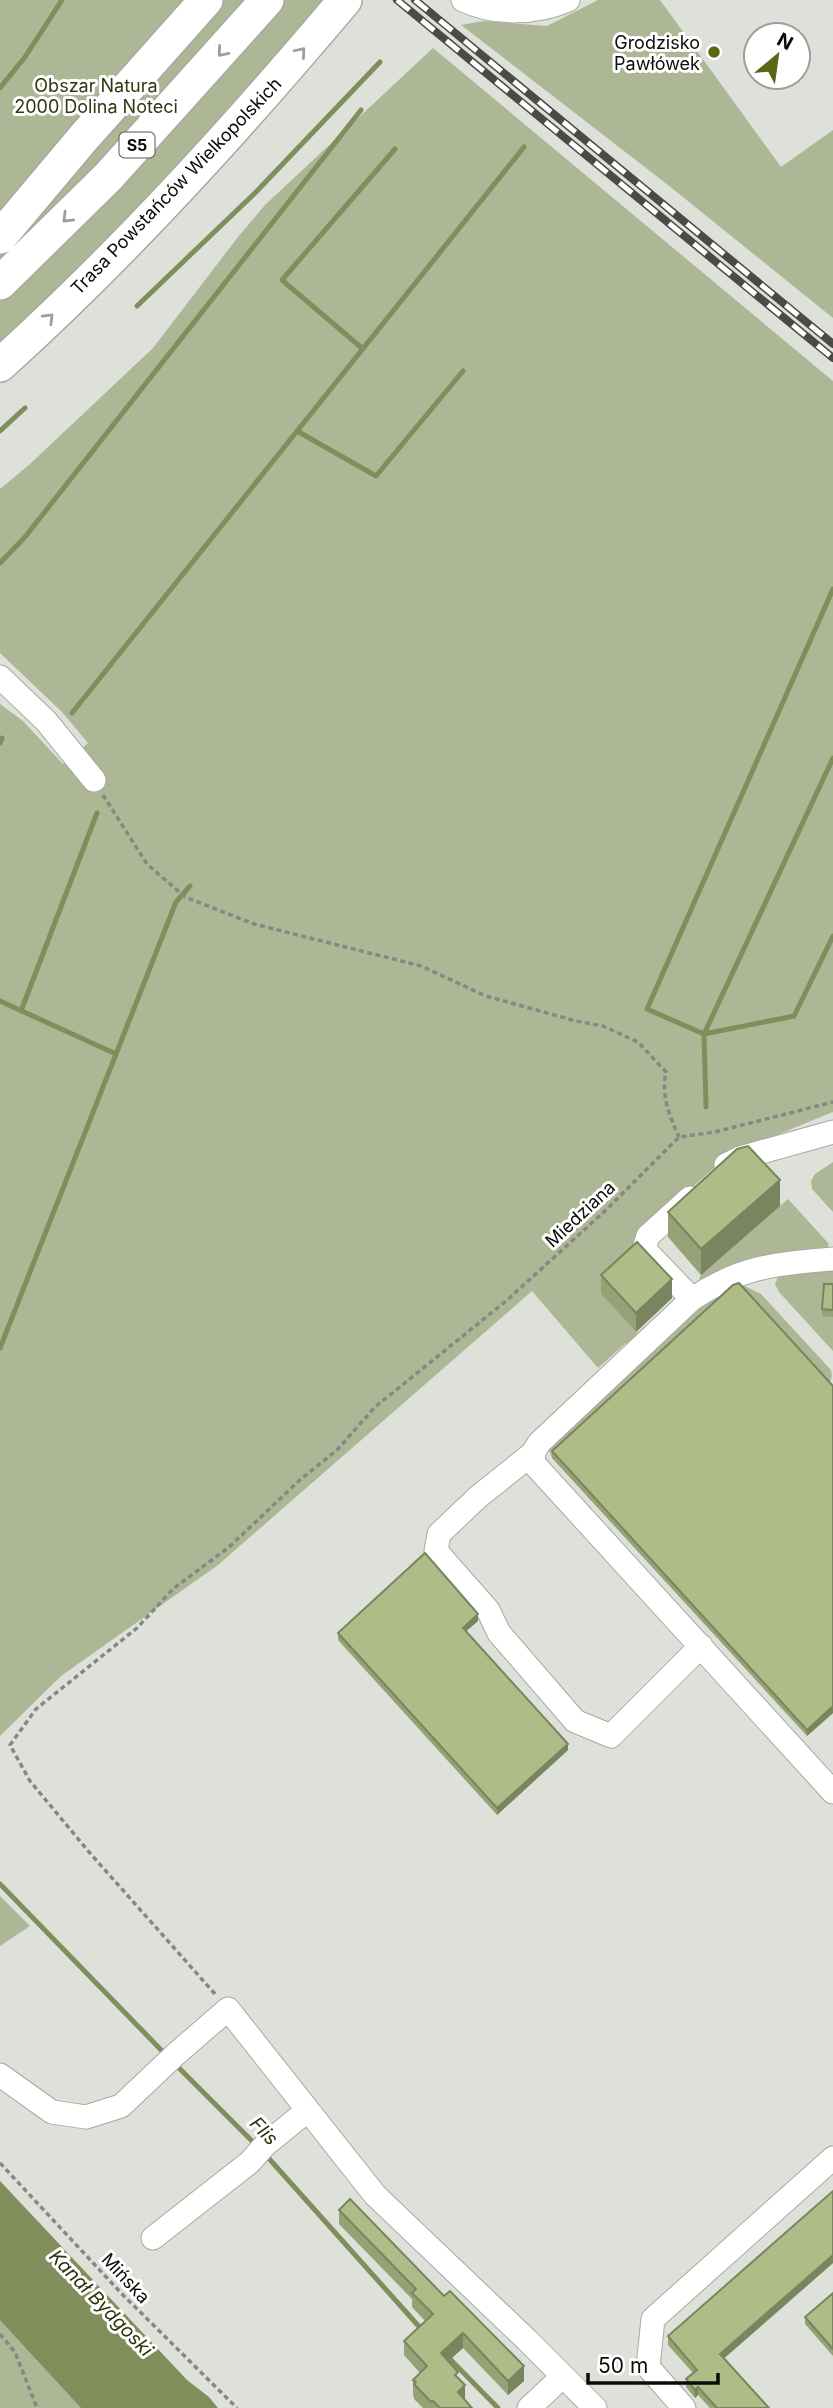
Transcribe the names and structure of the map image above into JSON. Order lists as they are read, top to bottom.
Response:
{
  "streets": {
    "highway": ["S5", "Trasa Powstańców Wielkopolskich"],
    "path": ["Miedziana", "Mińska"]
  },
  "water": ["Flis", "Kanał Bydgoski"],
  "parks": ["Obszar Natura 2000 Dolina Noteci"],
  "places": ["Grodzisko Pawłówek"],
  "scale_bar": "50 m",
  "north": "top right"
}
